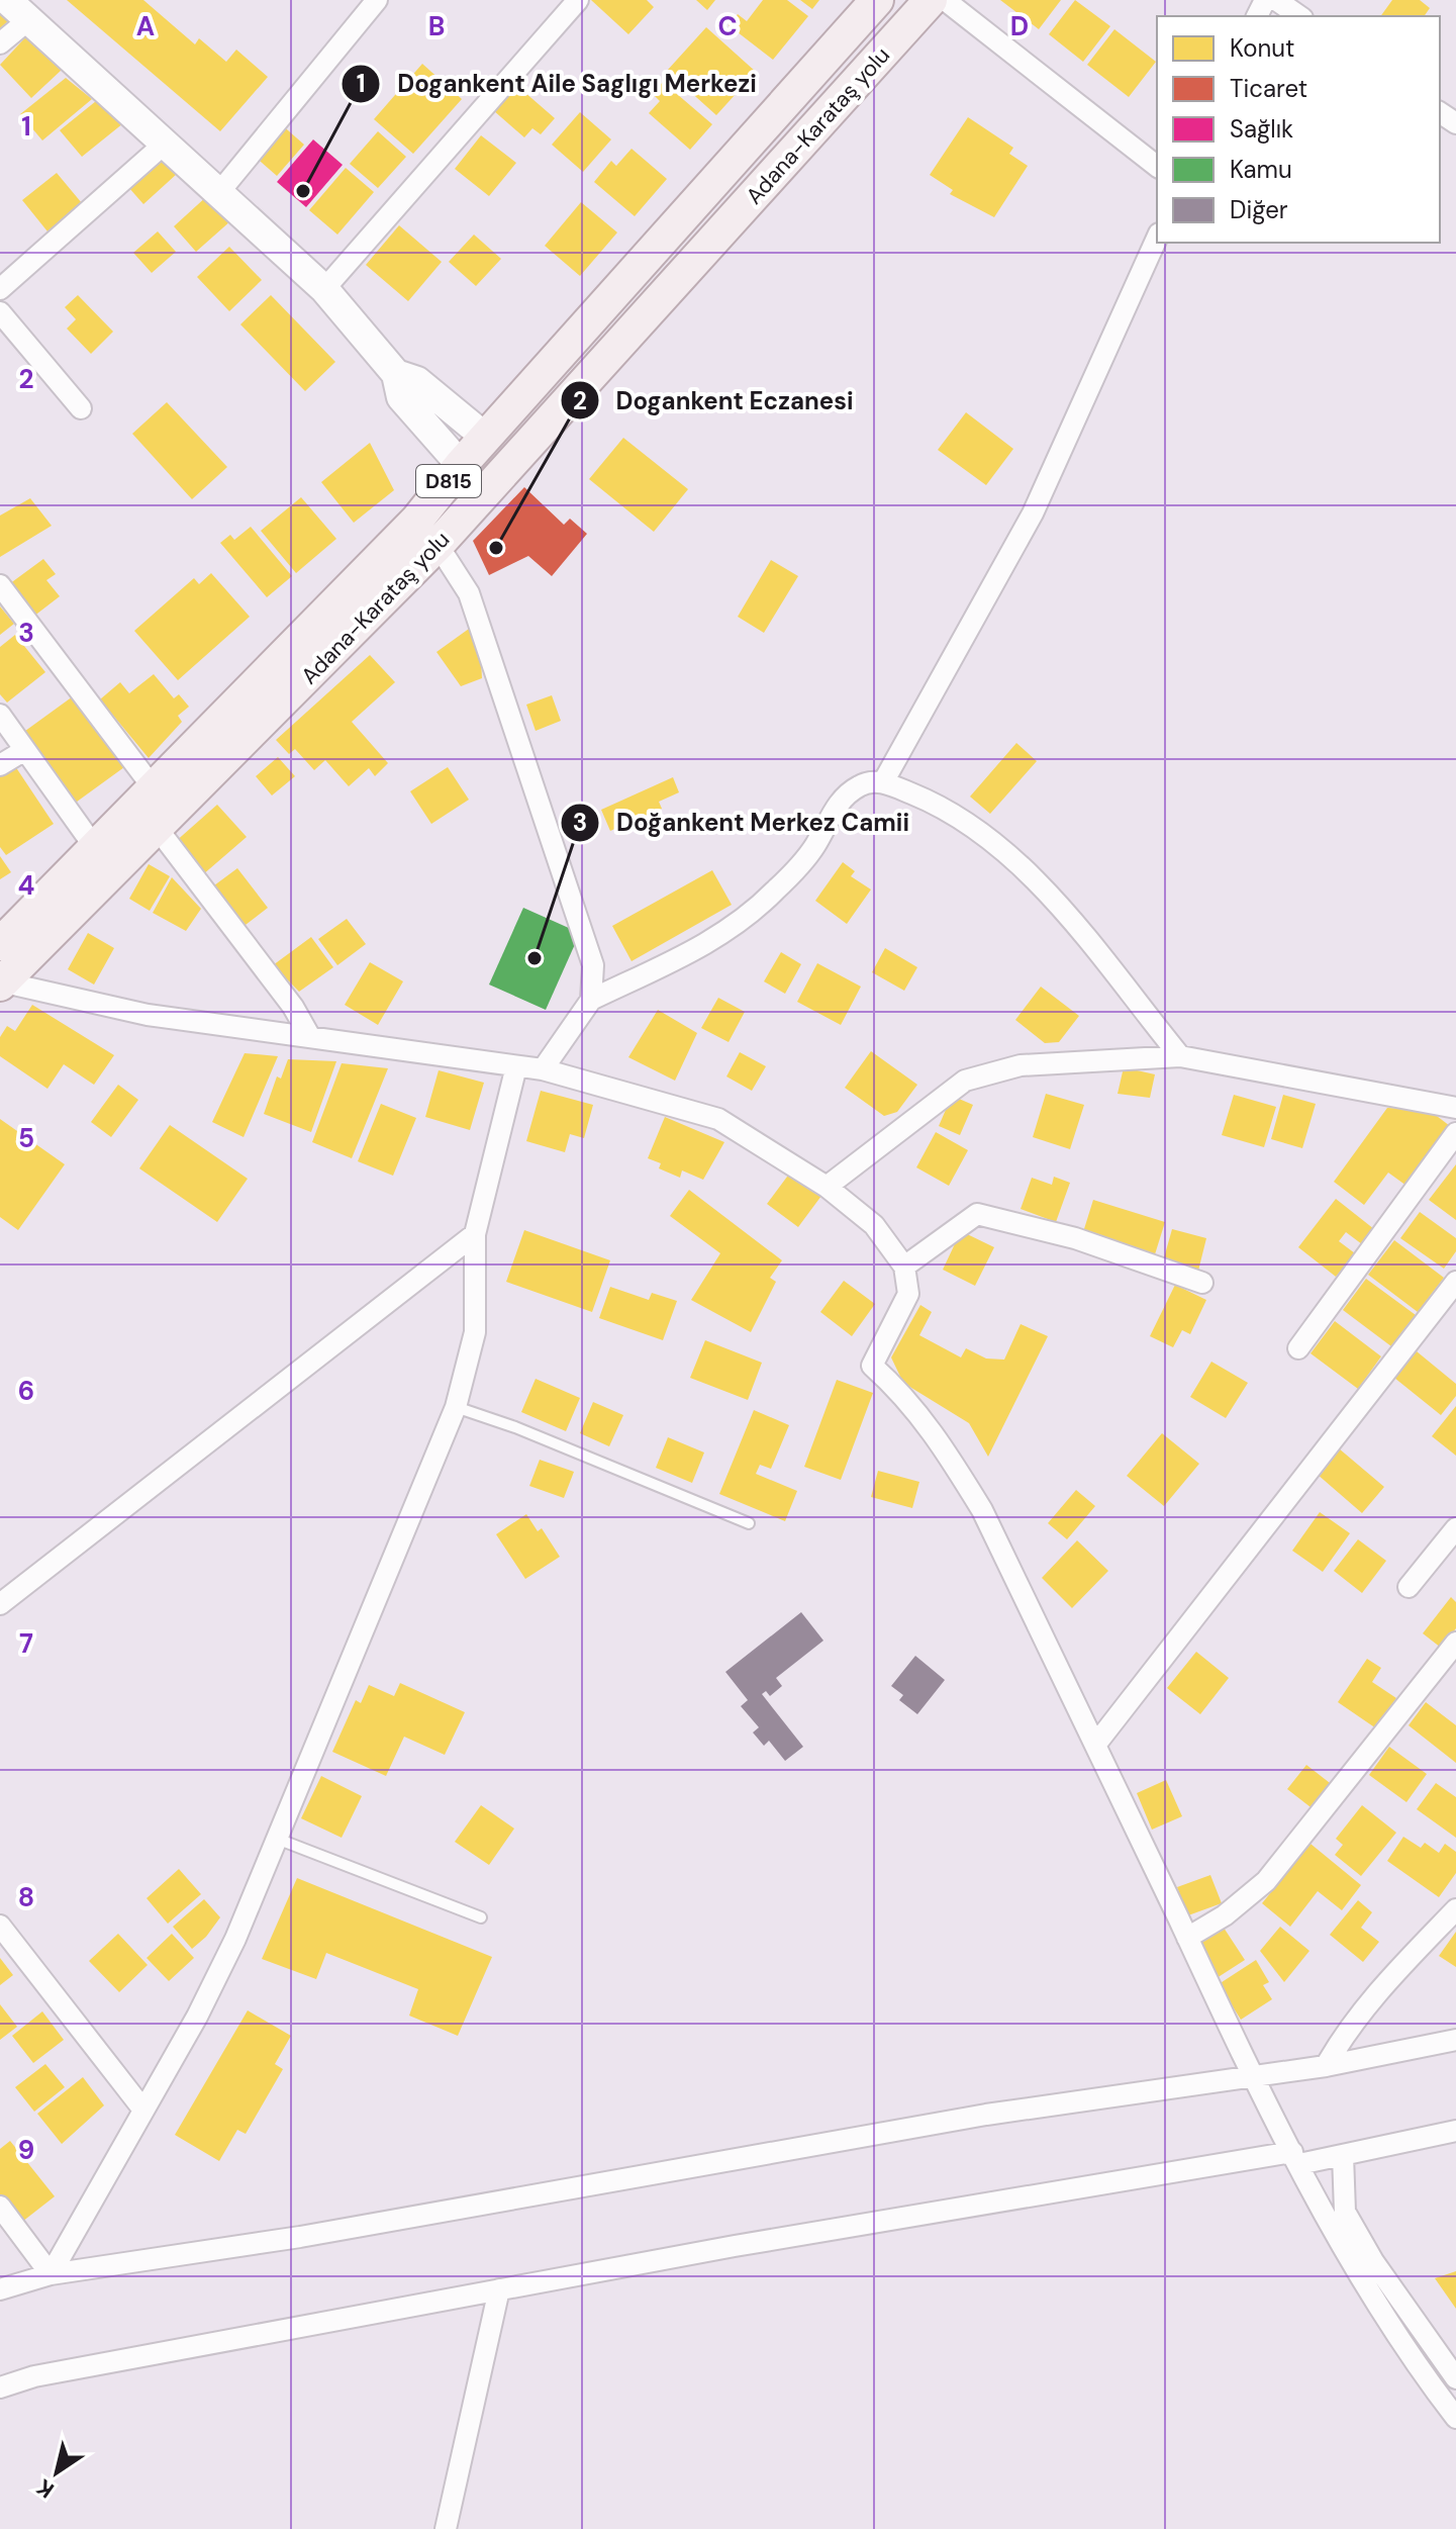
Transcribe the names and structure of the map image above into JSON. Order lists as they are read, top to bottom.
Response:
{
  "streets": {
    "main road": ["Adana-Karataş yolu", "D815"]
  },
  "places": ["Dogankent Aile Saglıgı Merkezi", "Dogankent Eczanesi", "Doğankent Merkez Camii"],
  "legend": [
    "Konut",
    "Ticaret",
    "Sağlık",
    "Kamu",
    "Diğer"
  ],
  "north": "bottom left",
  "grid": {
    "columns": [
      "A",
      "B",
      "C",
      "D"
    ],
    "rows": [
      "1",
      "2",
      "3",
      "4",
      "5",
      "6",
      "7",
      "8",
      "9"
    ]
  }
}
